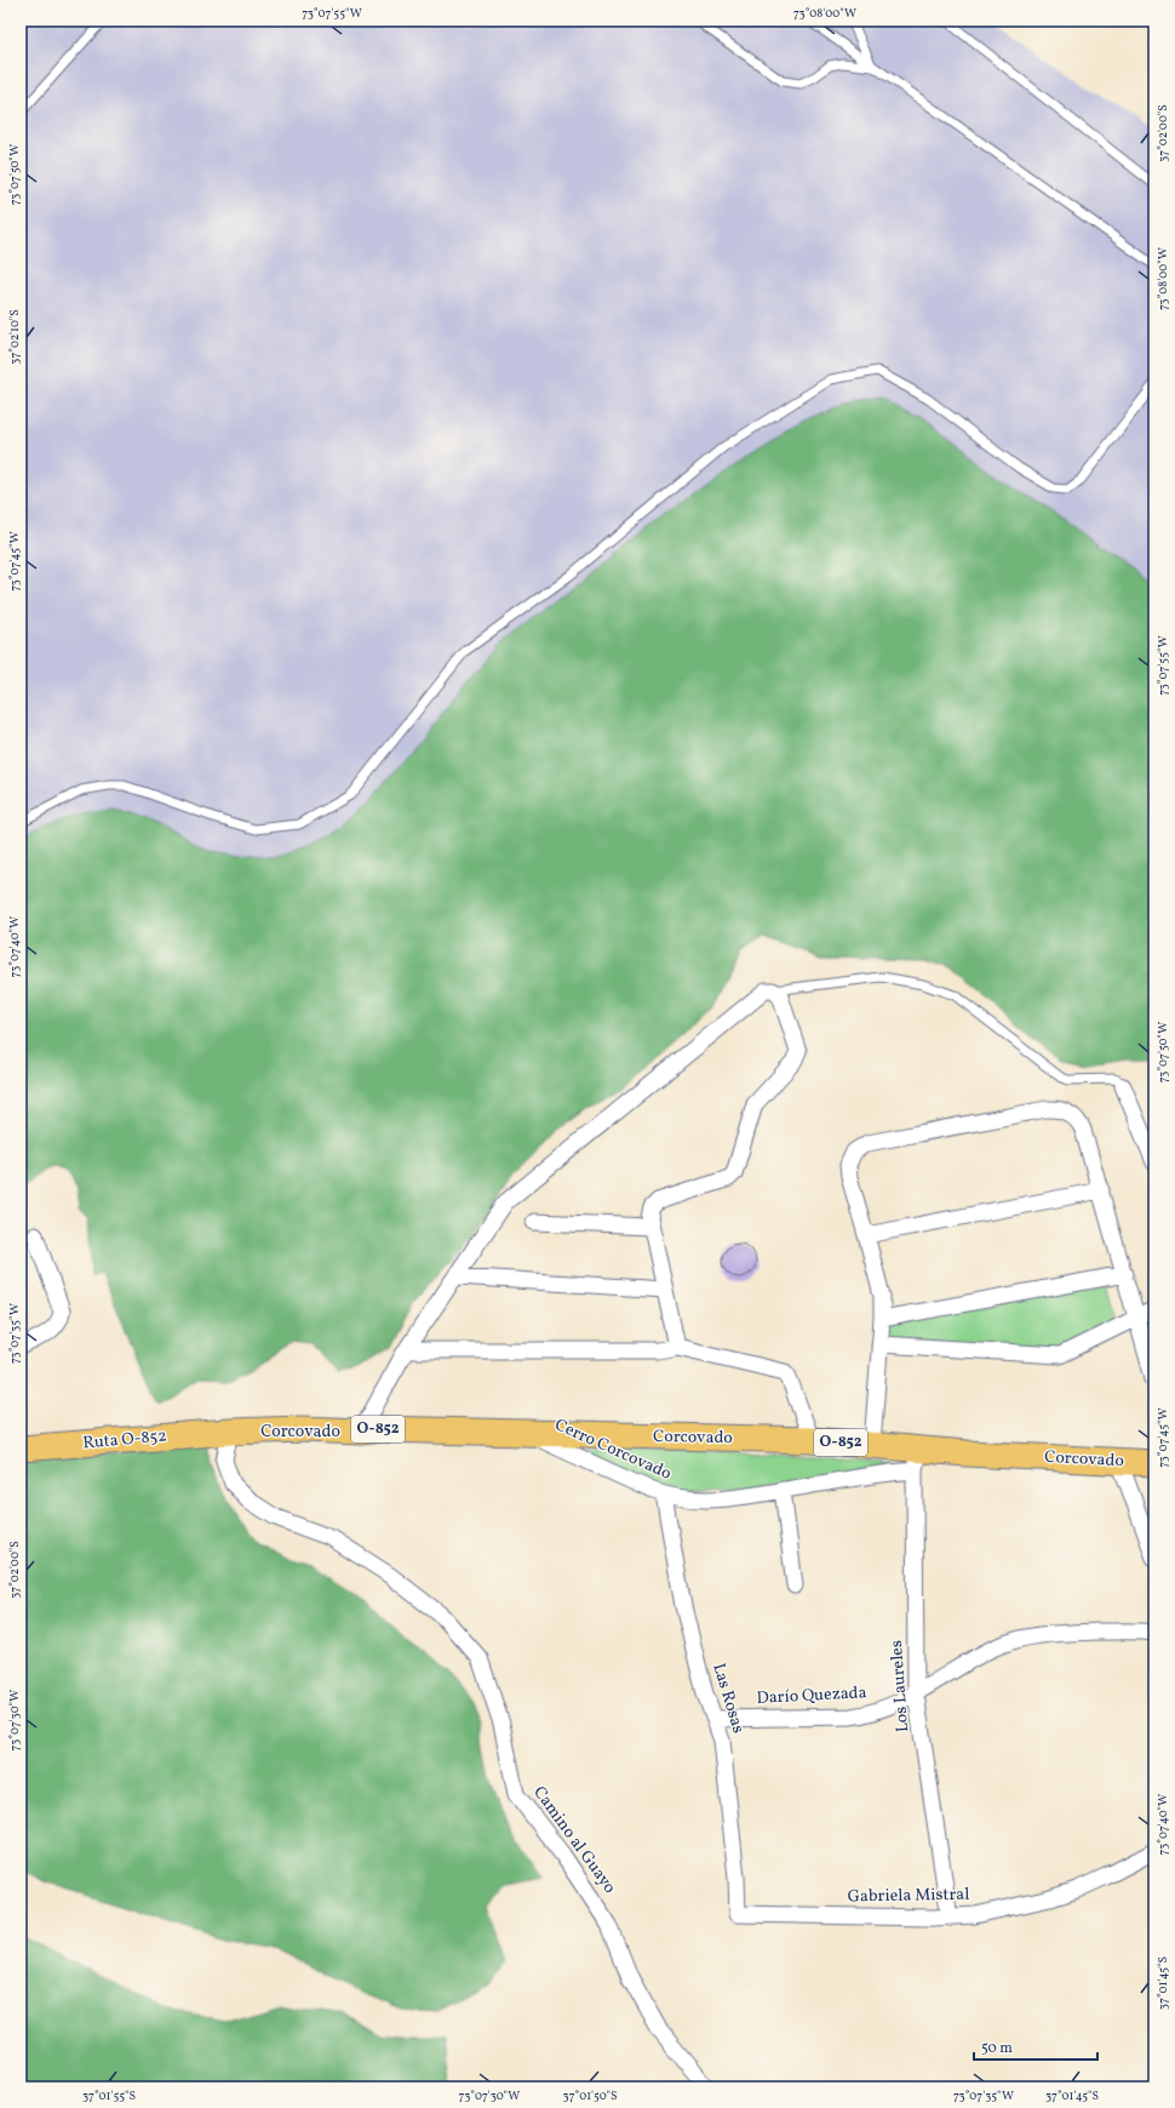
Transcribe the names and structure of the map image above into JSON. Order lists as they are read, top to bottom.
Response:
{
  "streets": {
    "main road": ["O-852", "Corcovado", "Ruta O-852"],
    "street": [
      "Cerro Corcovado",
      "Los Laureles",
      "Darío Quezada",
      "Las Rosas",
      "Camino al Guayo",
      "Gabriela Mistral"
    ]
  },
  "crossings": [
    ["Corcovado", "Ruta O-852"],
    ["Corcovado", "Cerro Corcovado"],
    ["Corcovado", "Los Laureles"],
    ["Corcovado", "Camino al Guayo"],
    ["Ruta O-852", "Camino al Guayo"],
    ["Cerro Corcovado", "Los Laureles"],
    ["Cerro Corcovado", "Las Rosas"],
    ["Los Laureles", "Darío Quezada"],
    ["Los Laureles", "Gabriela Mistral"],
    ["Darío Quezada", "Las Rosas"],
    ["Las Rosas", "Gabriela Mistral"]
  ],
  "scale_bar": "50 m",
  "coordinates": [
    "73°07'55\"W",
    "73°08'00\"W",
    "37°02'00\"S",
    "73°07'50\"W",
    "37°02'10\"S",
    "73°07'45\"W",
    "73°07'40\"W",
    "73°07'35\"W",
    "73°07'30\"W",
    "37°01'45\"S",
    "37°01'55\"S",
    "37°01'50\"S"
  ]
}
